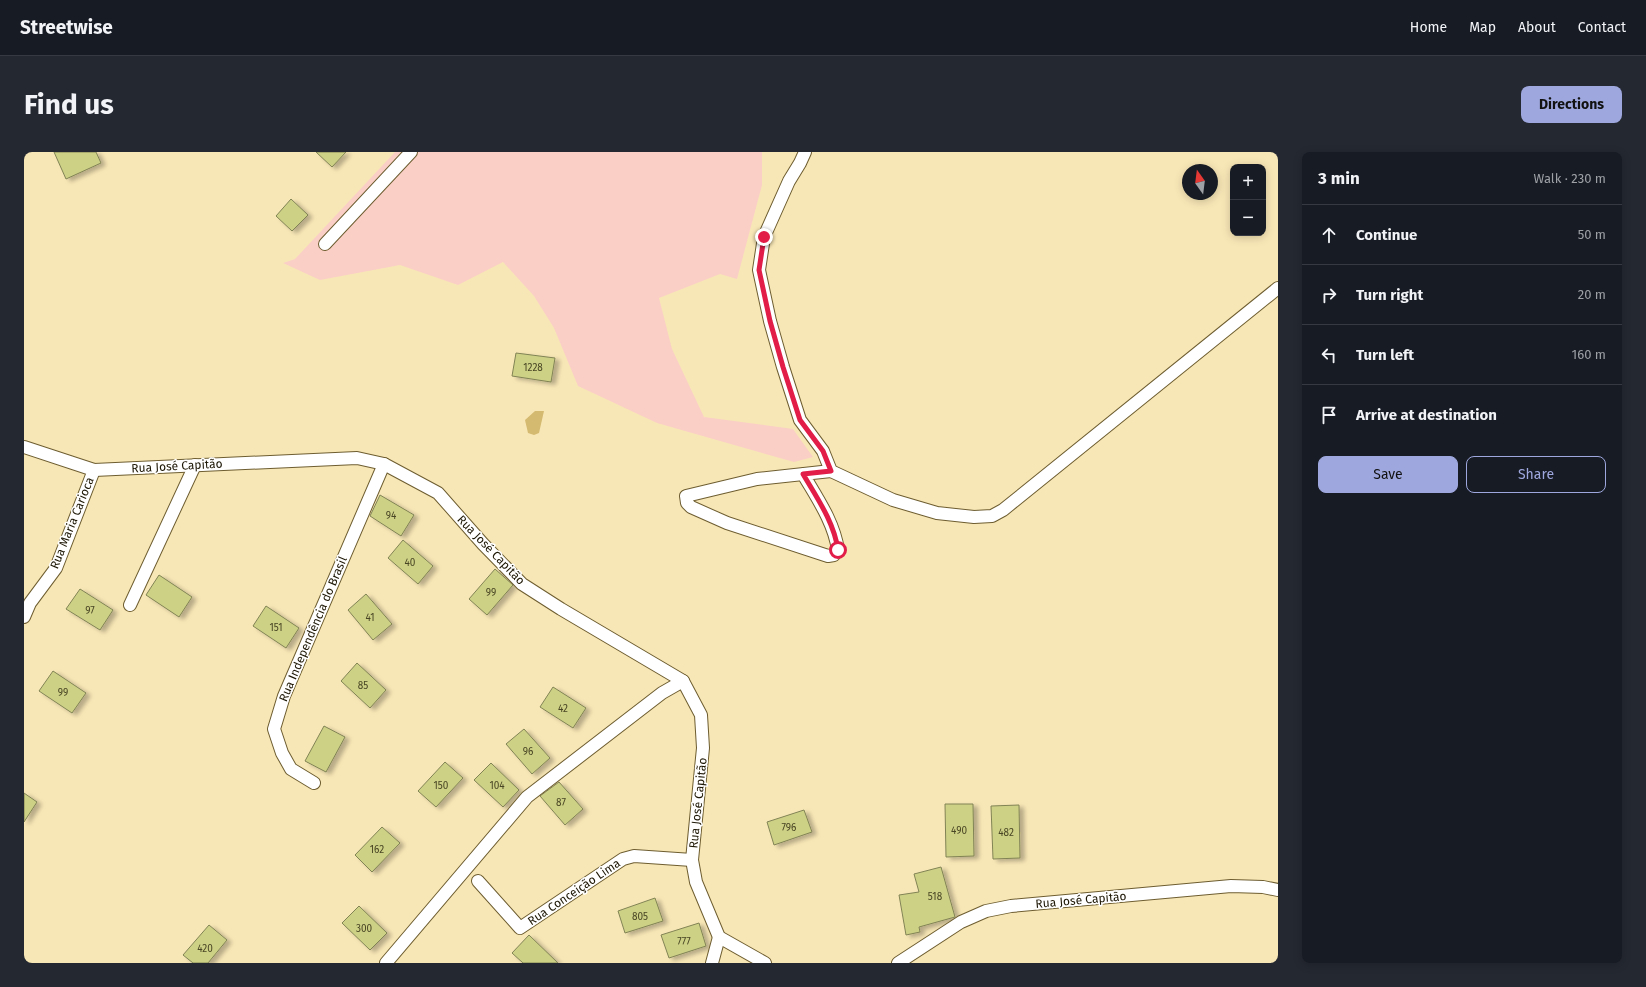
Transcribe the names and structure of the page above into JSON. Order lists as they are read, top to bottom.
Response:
{
  "streets": {
    "street": [
      "Rua José Capitão",
      "Rua Maria Carioca",
      "Rua Independência do Brasil",
      "Rua Conceição Lima"
    ]
  },
  "crossings": [
    ["Rua José Capitão", "Rua Maria Carioca"],
    ["Rua José Capitão", "Rua Independência do Brasil"],
    ["Rua José Capitão", "Rua Conceição Lima"]
  ],
  "house_numbers": [
    "1228",
    "94",
    "40",
    "99",
    "97",
    "41",
    "151",
    "85",
    "99",
    "42",
    "96",
    "150",
    "104",
    "87",
    "796",
    "490",
    "482",
    "162",
    "518",
    "805",
    "300",
    "777",
    "420"
  ],
  "north": "top",
  "page": {
    "header": "Streetwise",
    "nav": [
      "Home",
      "Map",
      "About",
      "Contact"
    ],
    "buttons": [
      "Directions",
      ["Save", "Share"]
    ],
    "title": "Find us",
    "heading": ["3 min", "Walk · 230 m"],
    "map_buttons": ["+", "−"],
    "list": [
      ["Continue", "50 m"],
      ["Turn right", "20 m"],
      ["Turn left", "160 m"],
      "Arrive at destination"
    ]
  }
}
